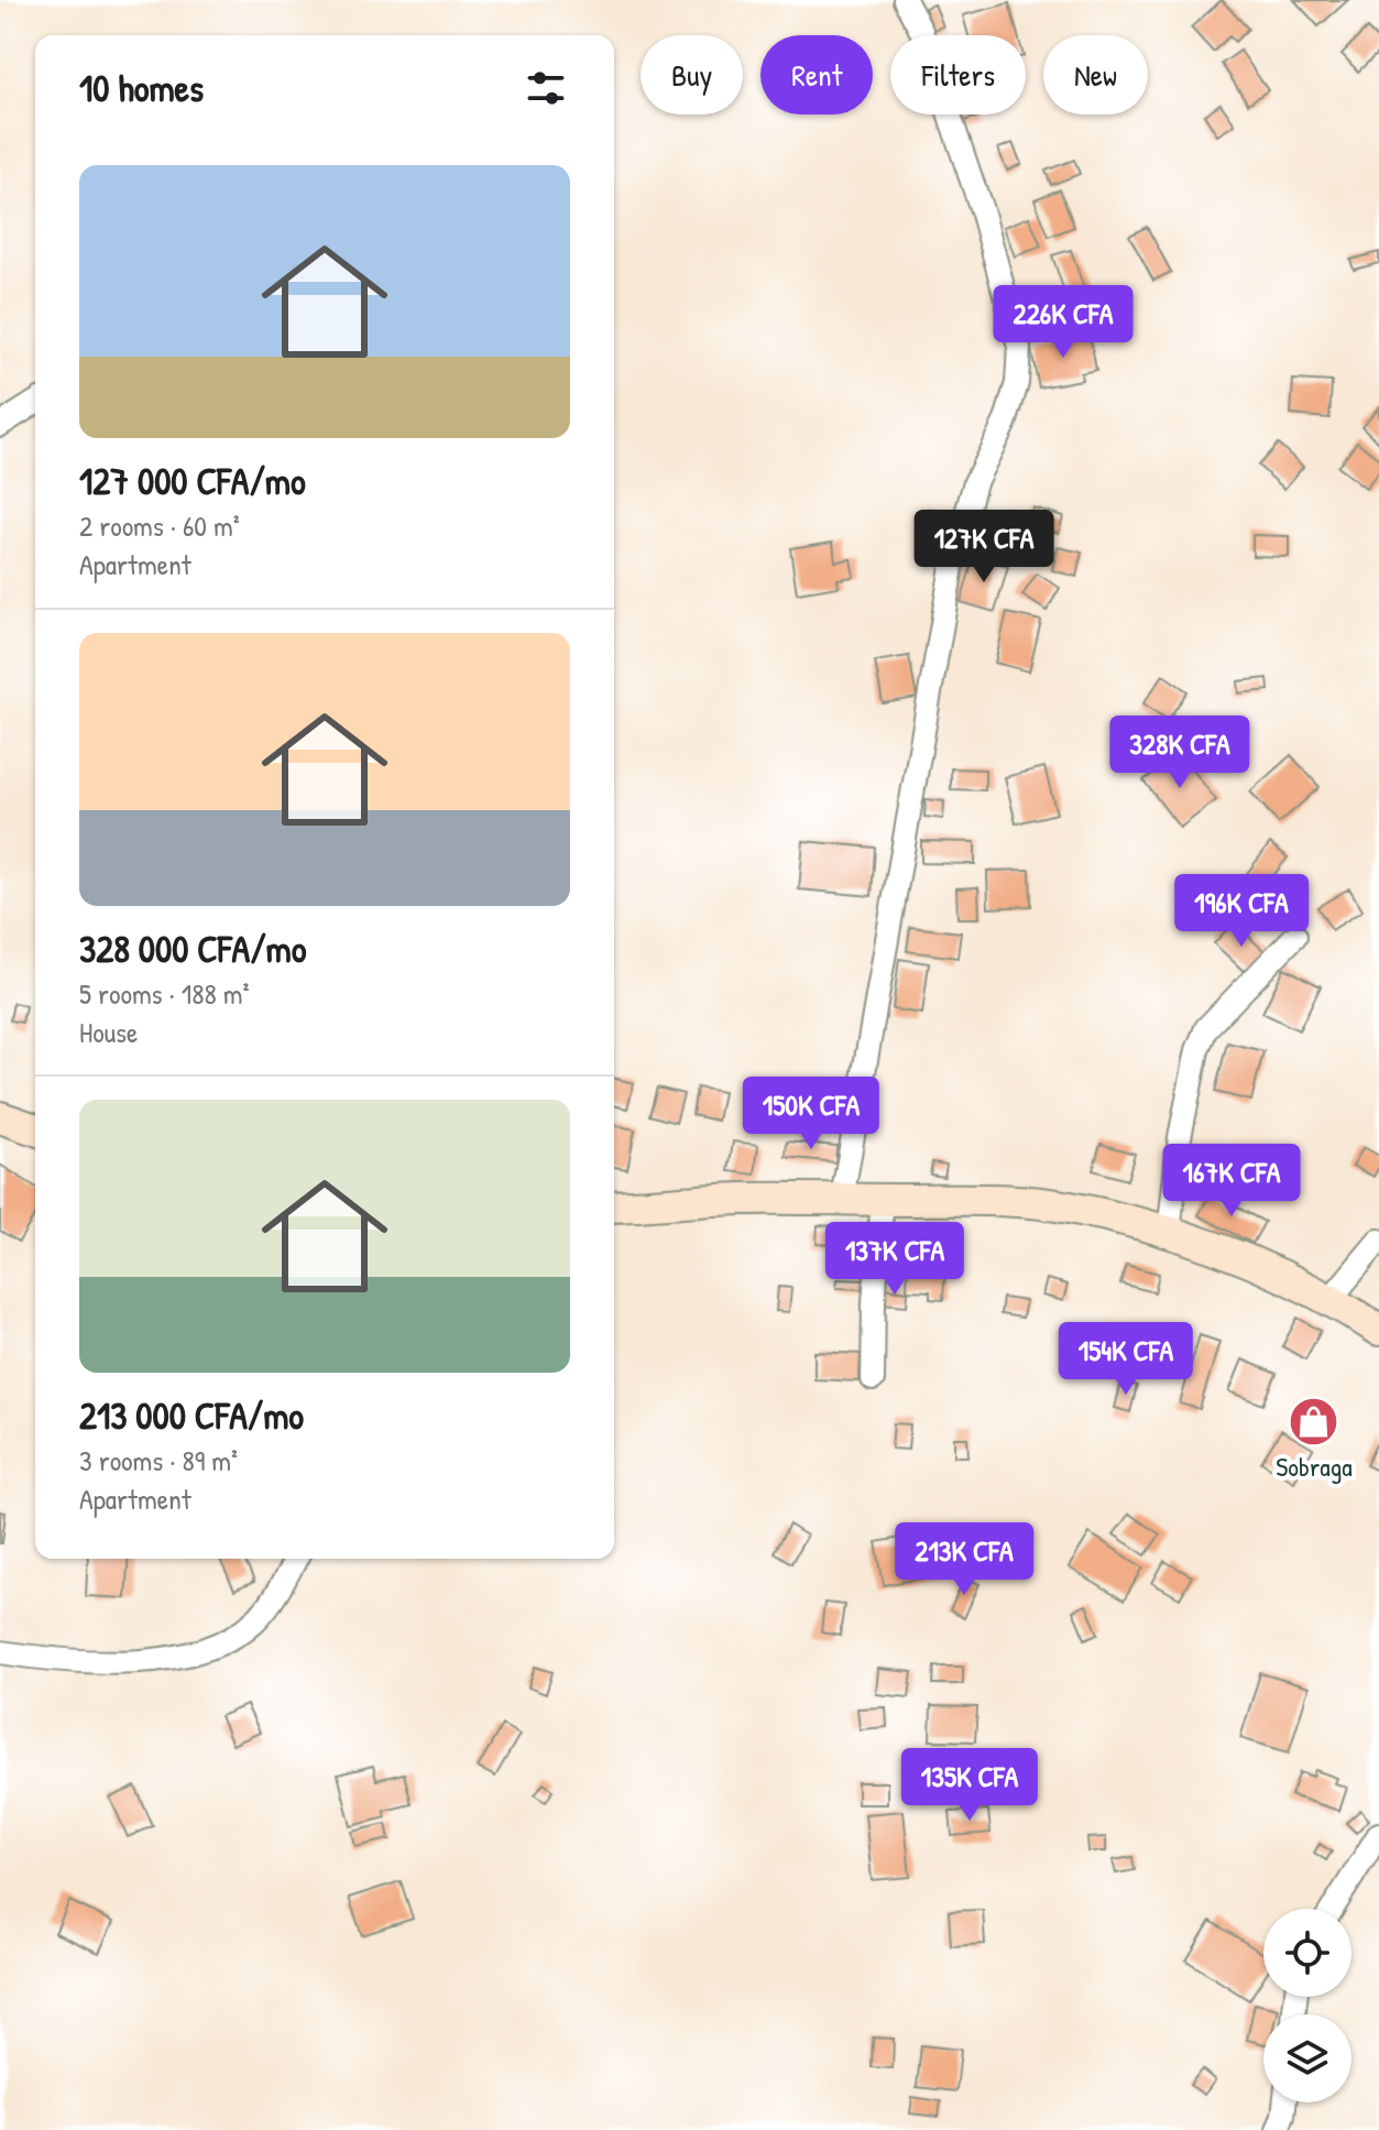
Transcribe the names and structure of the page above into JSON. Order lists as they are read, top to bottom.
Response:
{
  "places": {
    "shop": ["Sobraga"]
  },
  "page": {
    "chip": [
      "Buy",
      "Rent",
      "Filters",
      "New"
    ],
    "heading": "10 homes",
    "list": [
      {
        "name": "127 000 CFA/mo",
        "note": "2 rooms · 60 m² · Apartment"
      },
      {
        "name": "328 000 CFA/mo",
        "note": "5 rooms · 188 m² · House"
      },
      {
        "name": "213 000 CFA/mo",
        "note": "3 rooms · 89 m² · Apartment"
      }
    ],
    "price": [
      "226K CFA",
      "127K CFA",
      "328K CFA",
      "196K CFA",
      "150K CFA",
      "167K CFA",
      "137K CFA",
      "154K CFA",
      "213K CFA",
      "135K CFA"
    ]
  }
}
